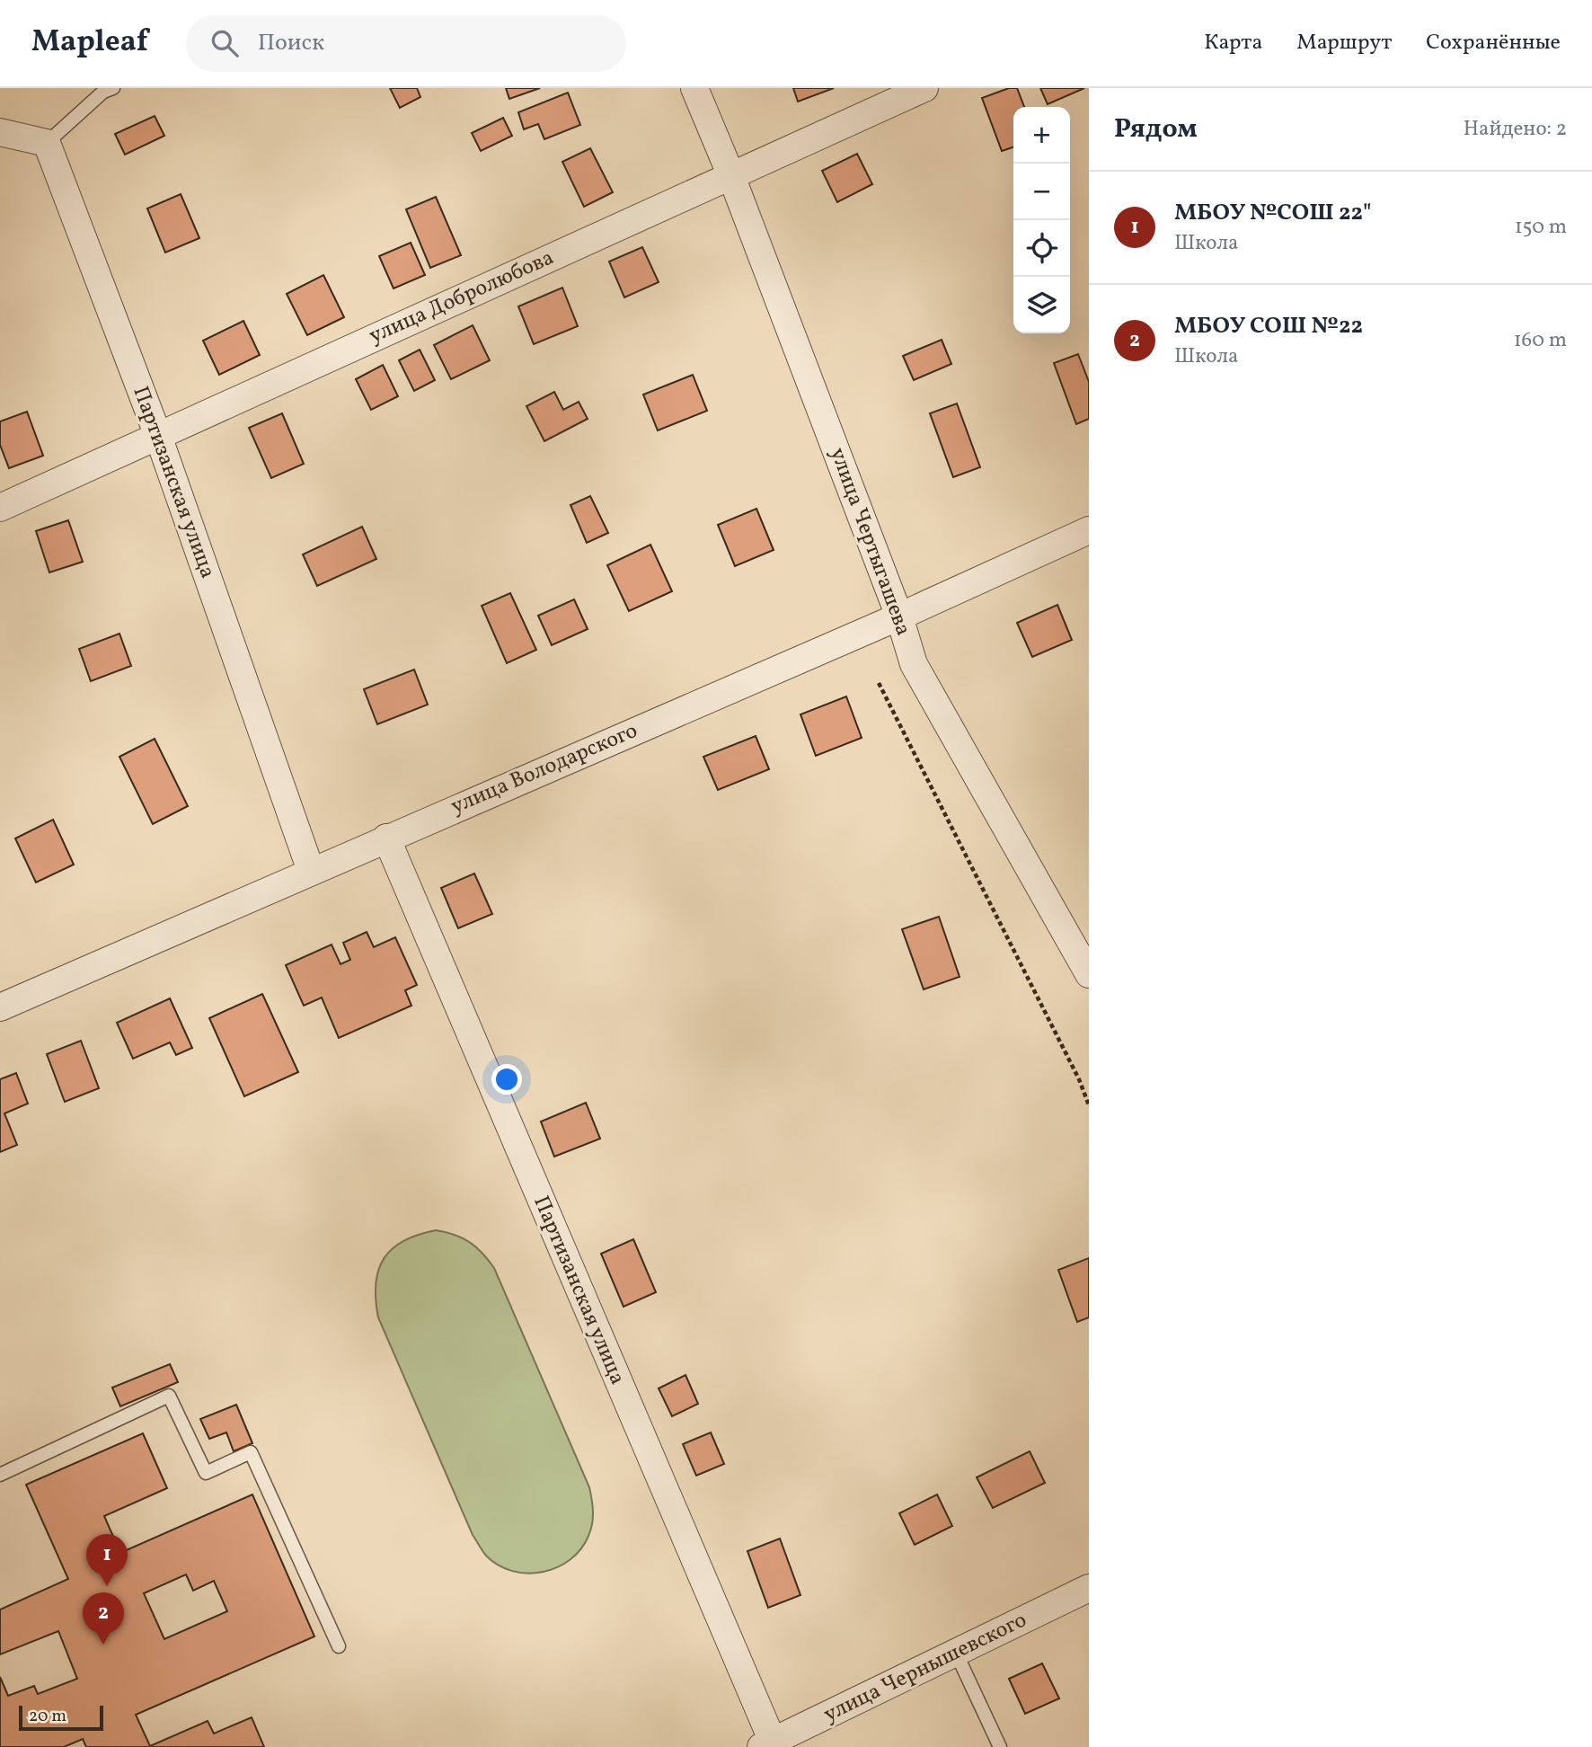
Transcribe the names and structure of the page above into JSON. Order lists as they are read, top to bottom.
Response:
{
  "streets": {
    "street": [
      "улица Добролюбова",
      "Партизанская улица",
      "улица Чертыгашева",
      "улица Володарского",
      "улица Чернышевского"
    ]
  },
  "crossings": [
    ["улица Добролюбова", "Партизанская улица"],
    ["улица Добролюбова", "улица Чертыгашева"],
    ["Партизанская улица", "улица Володарского"],
    ["Партизанская улица", "улица Чернышевского"],
    ["улица Чертыгашева", "улица Володарского"]
  ],
  "scale_bar": "20 m",
  "page": {
    "header": "Mapleaf",
    "search": "Поиск",
    "nav": ["Карта", "Маршрут", "Сохранённые"],
    "heading": ["Рядом", "Найдено: 2"],
    "map_buttons": ["+", "−"],
    "list": [
      {
        "mark": "1",
        "name": "МБОУ №СОШ 22\"",
        "note": "Школа",
        "value": "150 m"
      },
      {
        "mark": "2",
        "name": "МБОУ СОШ №22",
        "note": "Школа",
        "value": "160 m"
      }
    ],
    "pins": ["1", "2"],
    "scale": "20 m"
  }
}
